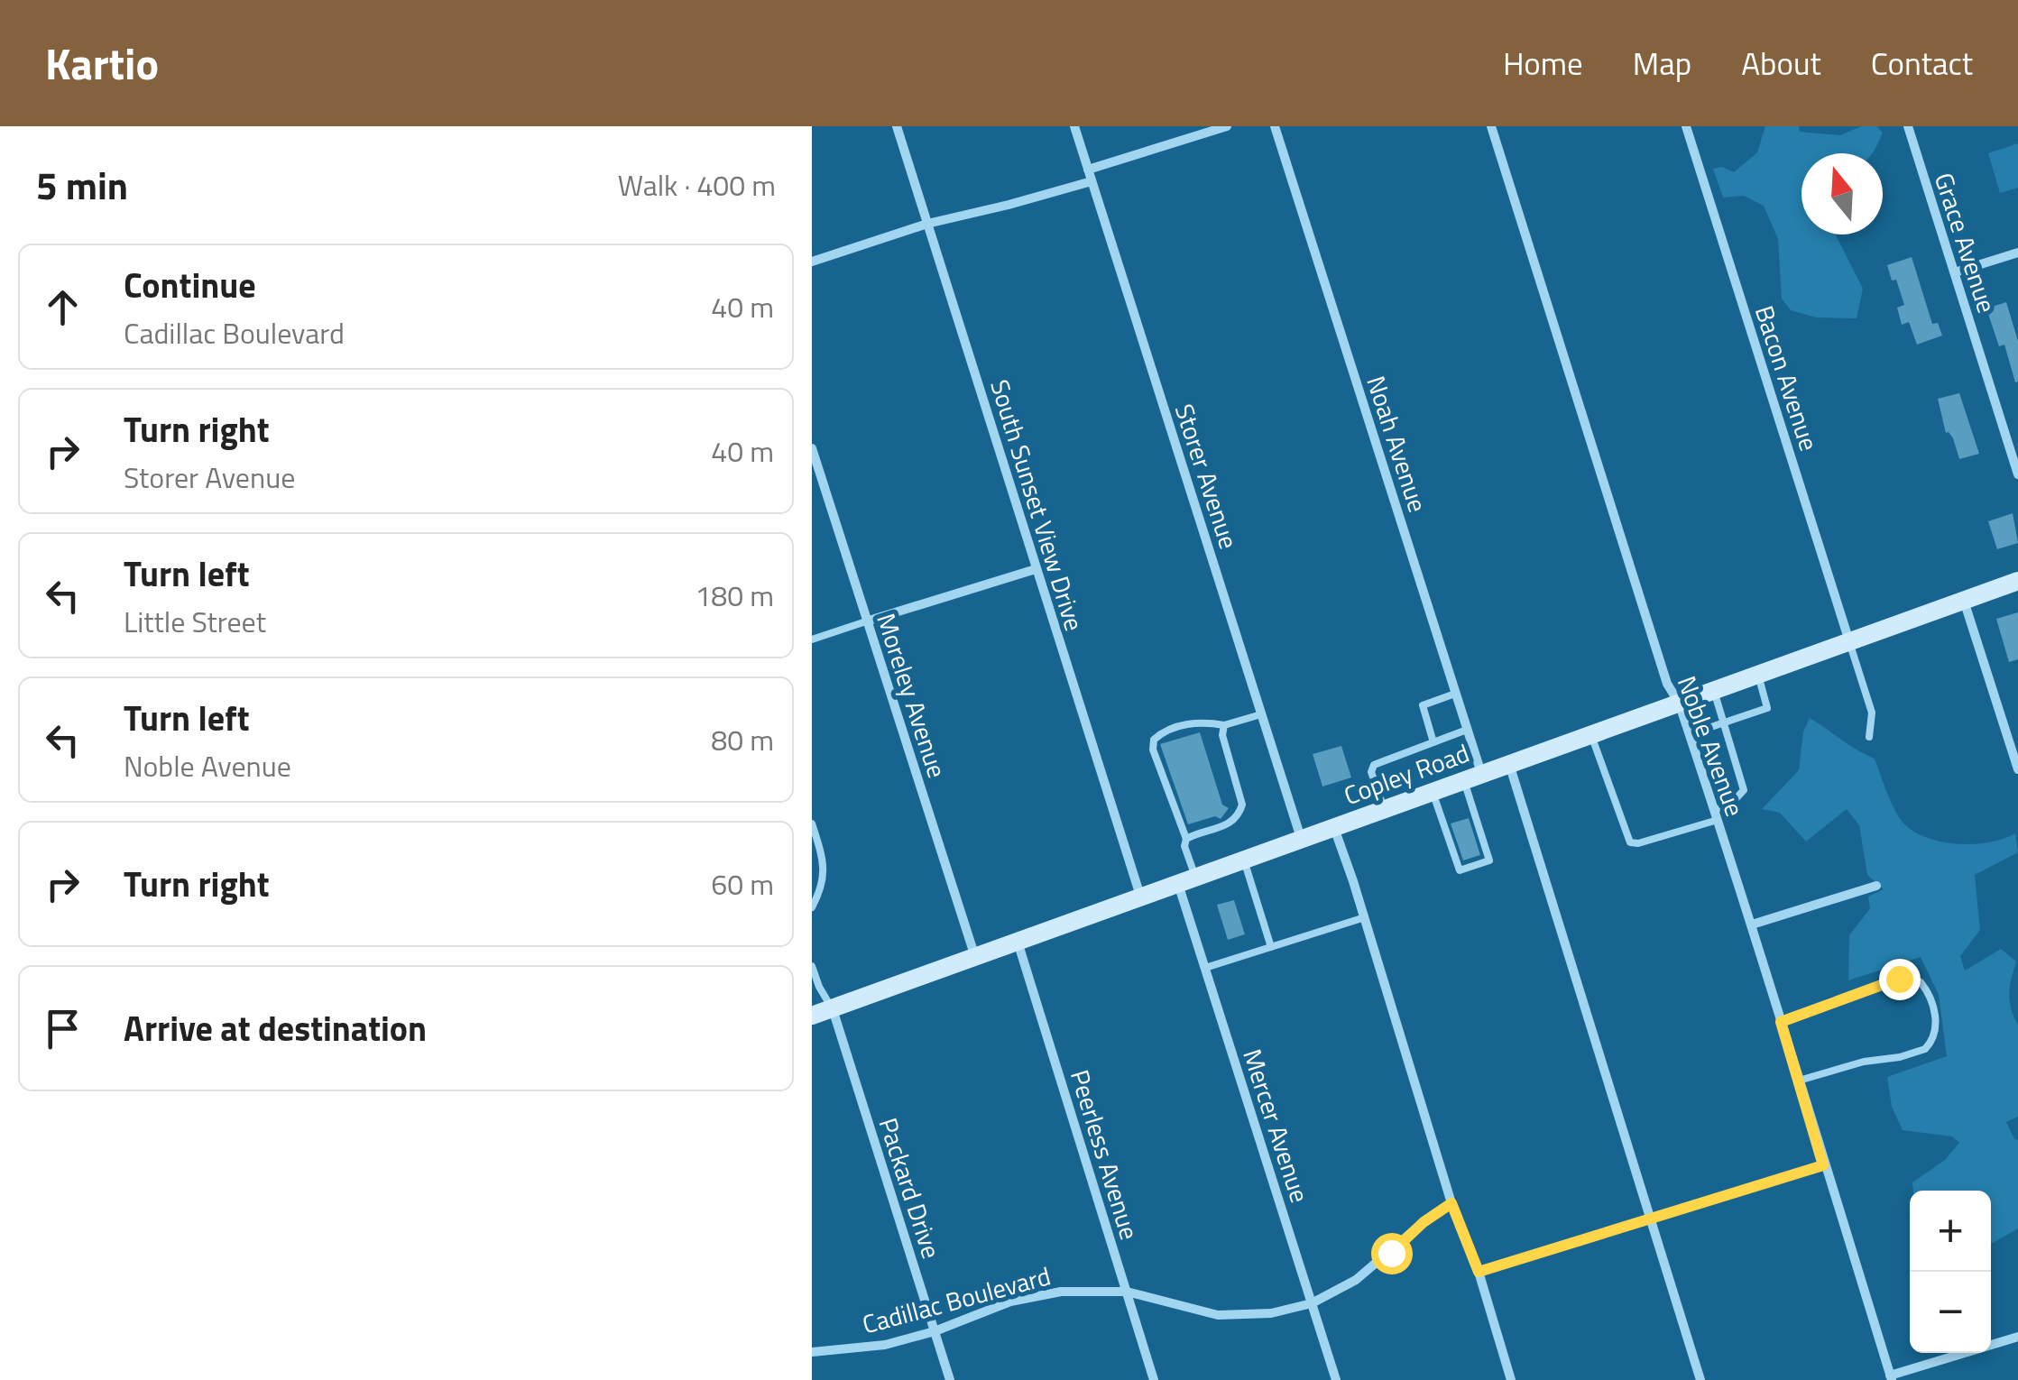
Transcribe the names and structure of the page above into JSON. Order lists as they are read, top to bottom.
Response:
{
  "streets": {
    "main road": ["Copley Road"],
    "street": [
      "Grace Avenue",
      "Bacon Avenue",
      "Noah Avenue",
      "Storer Avenue",
      "South Sunset View Drive",
      "Moreley Avenue",
      "Noble Avenue",
      "Mercer Avenue",
      "Peerless Avenue",
      "Packard Drive",
      "Cadillac Boulevard"
    ]
  },
  "crossings": [
    ["Bacon Avenue", "Copley Road"],
    ["Noah Avenue", "Copley Road"],
    ["Storer Avenue", "Copley Road"],
    ["South Sunset View Drive", "Copley Road"],
    ["Moreley Avenue", "Copley Road"],
    ["Noble Avenue", "Copley Road"],
    ["Copley Road", "Mercer Avenue"],
    ["Copley Road", "Peerless Avenue"],
    ["Copley Road", "Packard Drive"],
    ["Mercer Avenue", "Cadillac Boulevard"],
    ["Peerless Avenue", "Cadillac Boulevard"],
    ["Packard Drive", "Cadillac Boulevard"]
  ],
  "north": "top",
  "page": {
    "header": "Kartio",
    "nav": [
      "Home",
      "Map",
      "About",
      "Contact"
    ],
    "heading": ["5 min", "Walk · 400 m"],
    "list": [
      ["Continue", "Cadillac Boulevard", "40 m"],
      ["Turn right", "Storer Avenue", "40 m"],
      ["Turn left", "Little Street", "180 m"],
      ["Turn left", "Noble Avenue", "80 m"],
      ["Turn right", "60 m"],
      "Arrive at destination"
    ],
    "map_buttons": ["+", "−"]
  }
}
